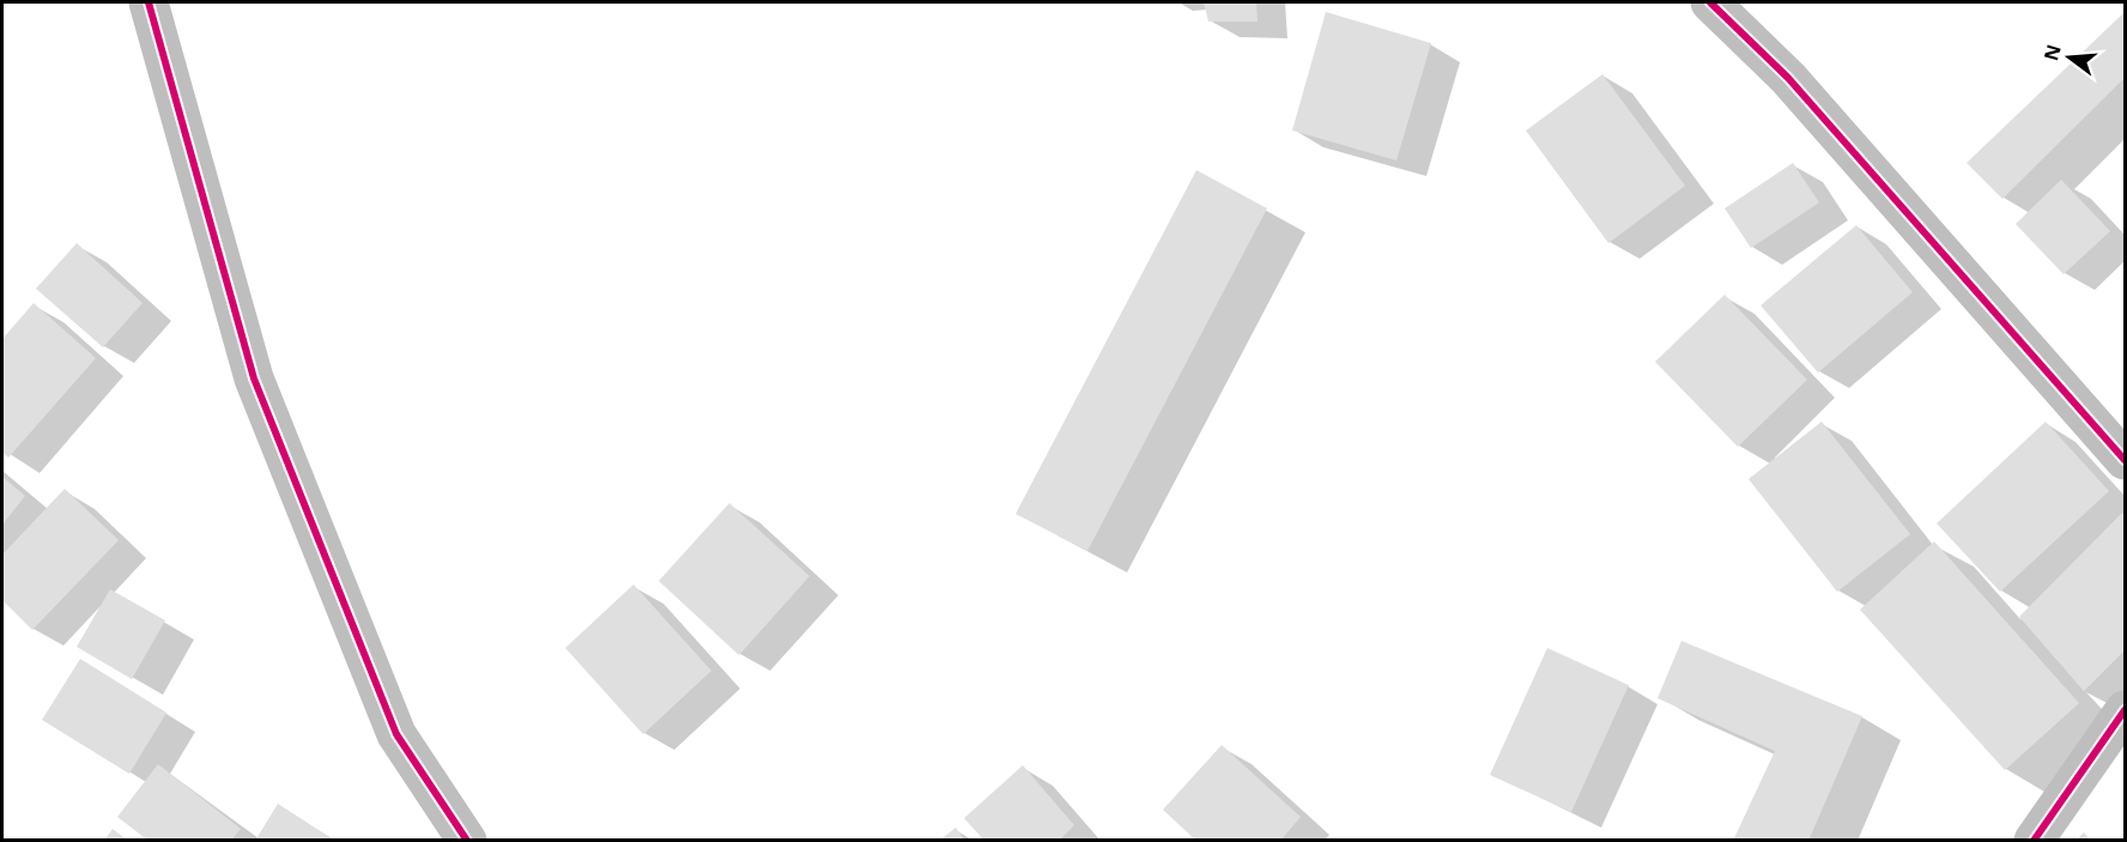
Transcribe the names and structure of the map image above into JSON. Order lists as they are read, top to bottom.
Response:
{
  "north": "left"
}
